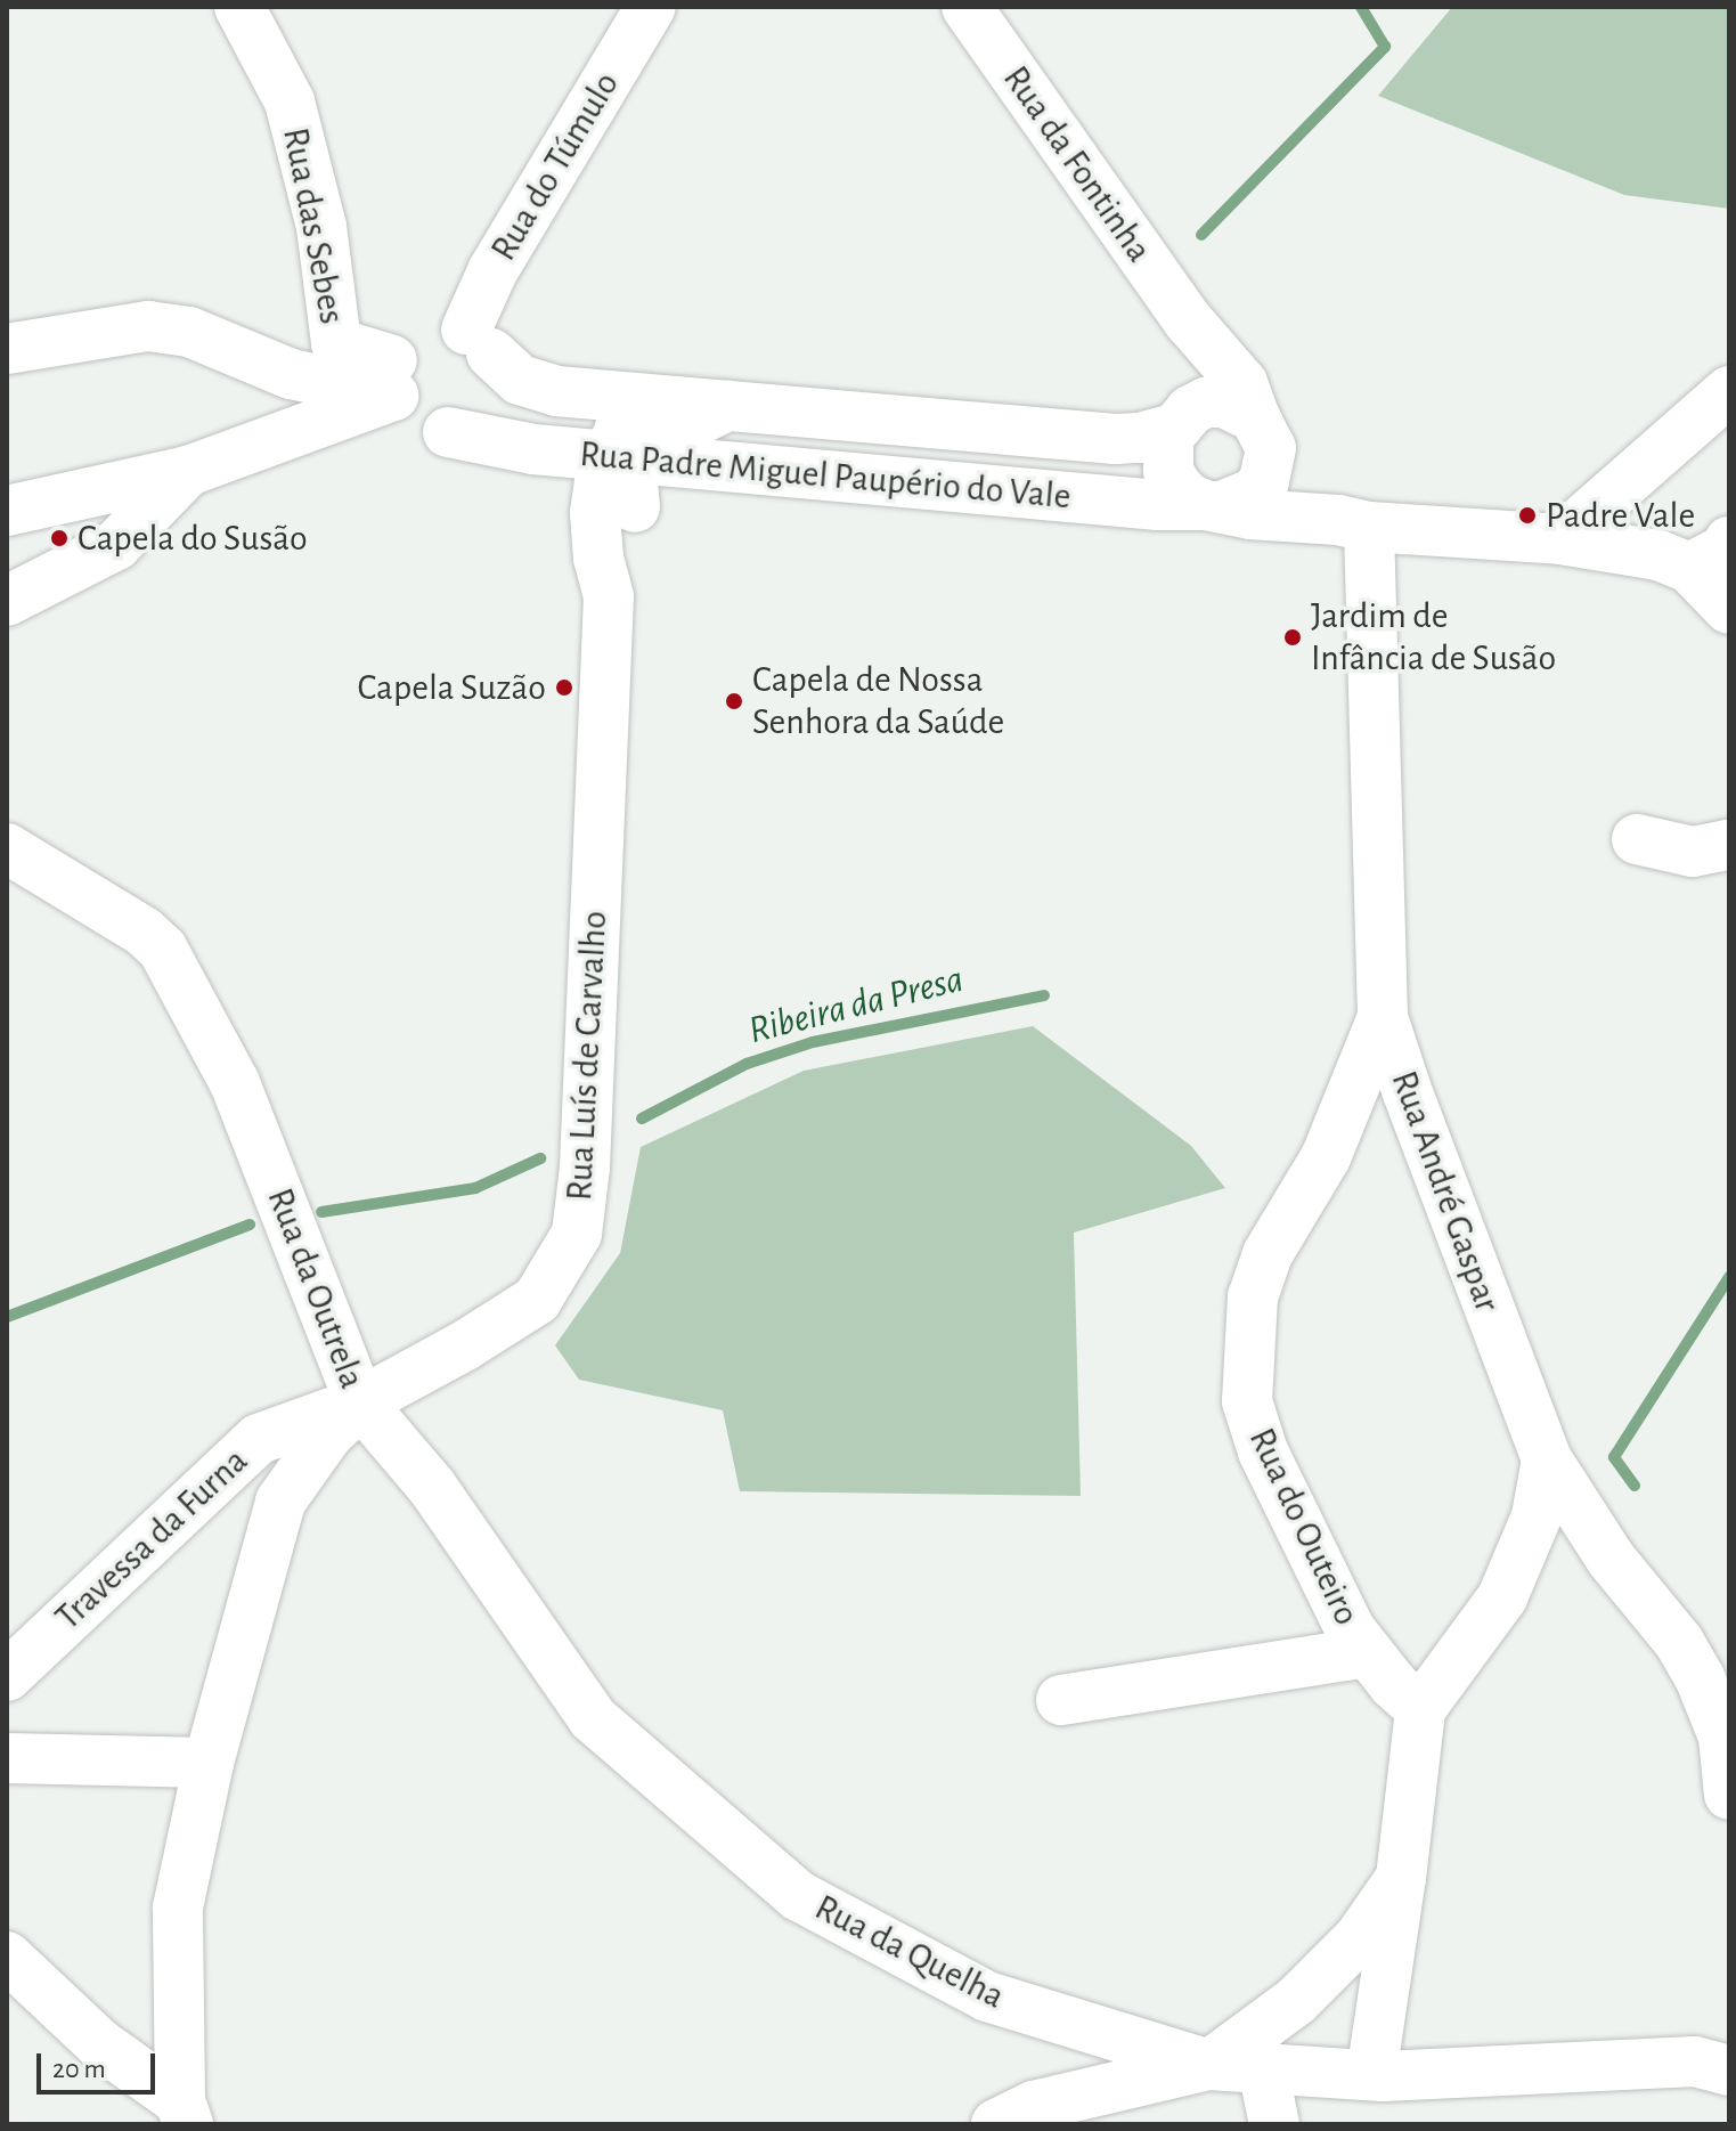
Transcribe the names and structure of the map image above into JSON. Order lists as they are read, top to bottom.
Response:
{
  "streets": {
    "street": [
      "Rua da Fontinha",
      "Rua do Túmulo",
      "Rua das Sebes",
      "Rua Padre Miguel Paupério do Vale",
      "Rua Luís de Carvalho",
      "Rua André Gaspar",
      "Rua da Outrela",
      "Rua do Outeiro",
      "Travessa da Furna",
      "Rua da Quelha"
    ]
  },
  "crossings": [
    ["Rua da Fontinha", "Rua Padre Miguel Paupério do Vale"],
    ["Rua do Túmulo", "Rua das Sebes"],
    ["Rua do Túmulo", "Rua Padre Miguel Paupério do Vale"],
    ["Rua das Sebes", "Rua Padre Miguel Paupério do Vale"],
    ["Rua Padre Miguel Paupério do Vale", "Rua Luís de Carvalho"],
    ["Rua Padre Miguel Paupério do Vale", "Rua André Gaspar"],
    ["Rua Luís de Carvalho", "Rua da Outrela"],
    ["Rua Luís de Carvalho", "Travessa da Furna"],
    ["Rua Luís de Carvalho", "Rua da Quelha"],
    ["Rua André Gaspar", "Rua do Outeiro"],
    ["Rua da Outrela", "Travessa da Furna"],
    ["Rua da Outrela", "Rua da Quelha"],
    ["Travessa da Furna", "Rua da Quelha"]
  ],
  "water": ["Ribeira da Presa"],
  "places": [
    "Padre Vale",
    "Capela do Susão",
    "Jardim de Infância de Susão",
    "Capela Suzão",
    "Capela de Nossa Senhora da Saúde"
  ],
  "scale_bar": "20 m"
}
